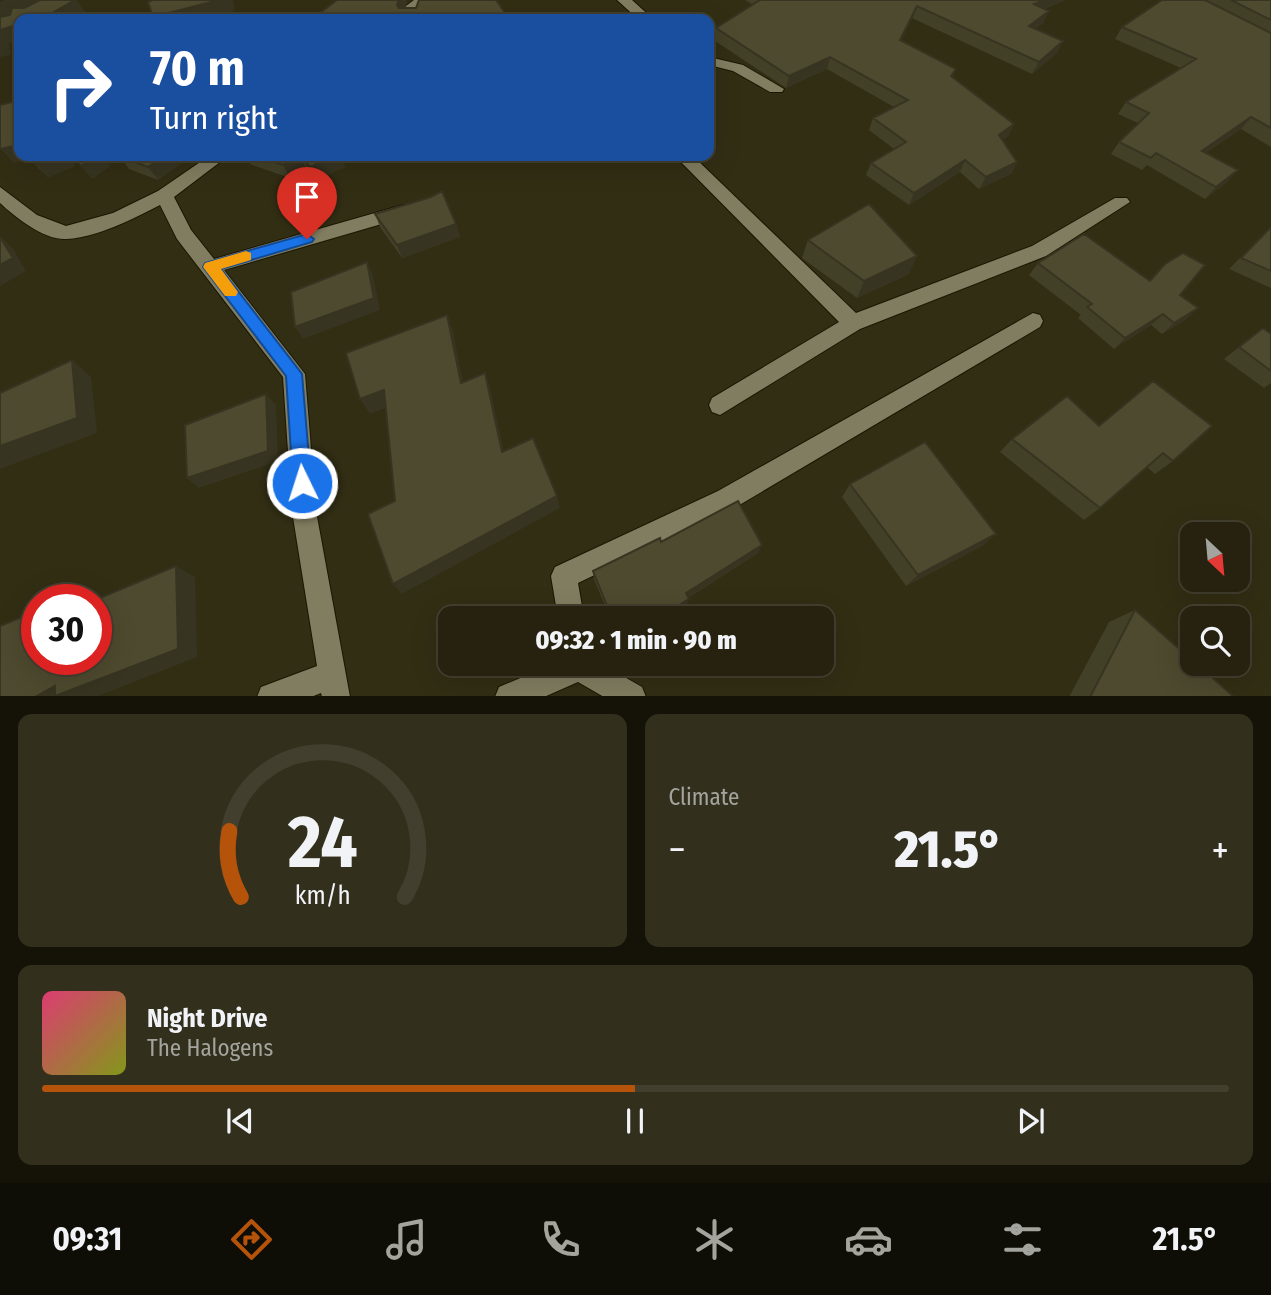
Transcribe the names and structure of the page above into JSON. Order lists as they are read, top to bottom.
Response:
{
  "north": "bottom right",
  "page": {
    "turn": ["70 m", "Turn right"],
    "limit": "30",
    "trip": "09:32 · 1 min · 90 m",
    "tile": "Climate",
    "heat": ["−", "21.5°", "+"],
    "song": ["Night Drive", "The Halogens"],
    "tabs": ["09:31", "21.5°"],
    "gauge": ["24", "km/h"]
  }
}
